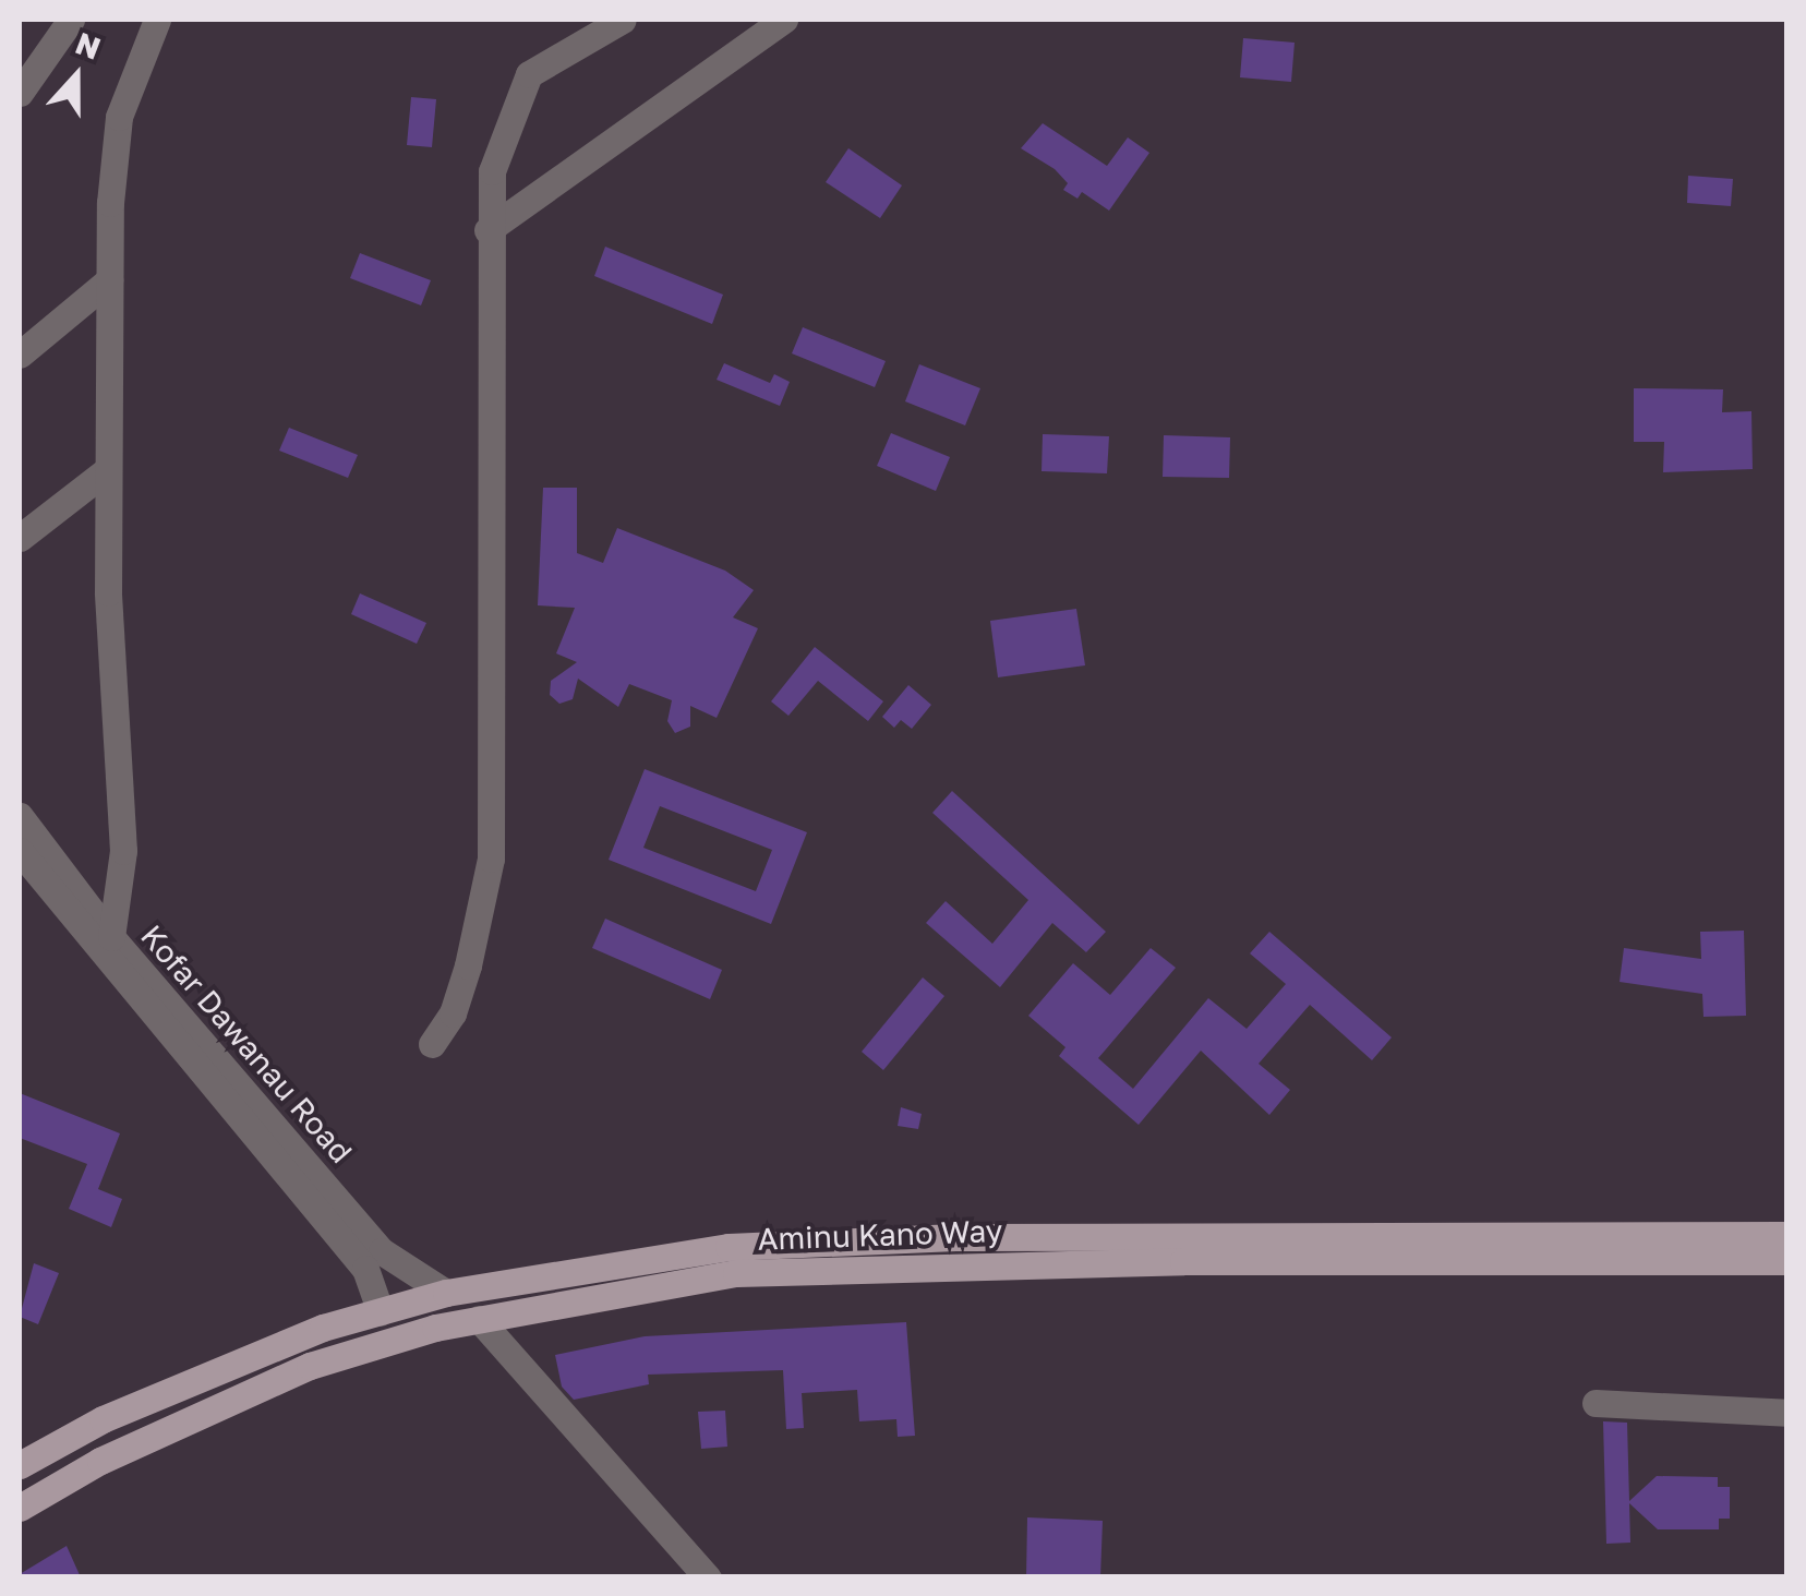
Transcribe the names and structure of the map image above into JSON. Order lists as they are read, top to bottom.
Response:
{
  "streets": {
    "main road": ["Aminu Kano Way"],
    "street": ["Kofar Dawanau Road"]
  },
  "crossings": [
    ["Kofar Dawanau Road", "Aminu Kano Way"]
  ],
  "north": "top"
}
